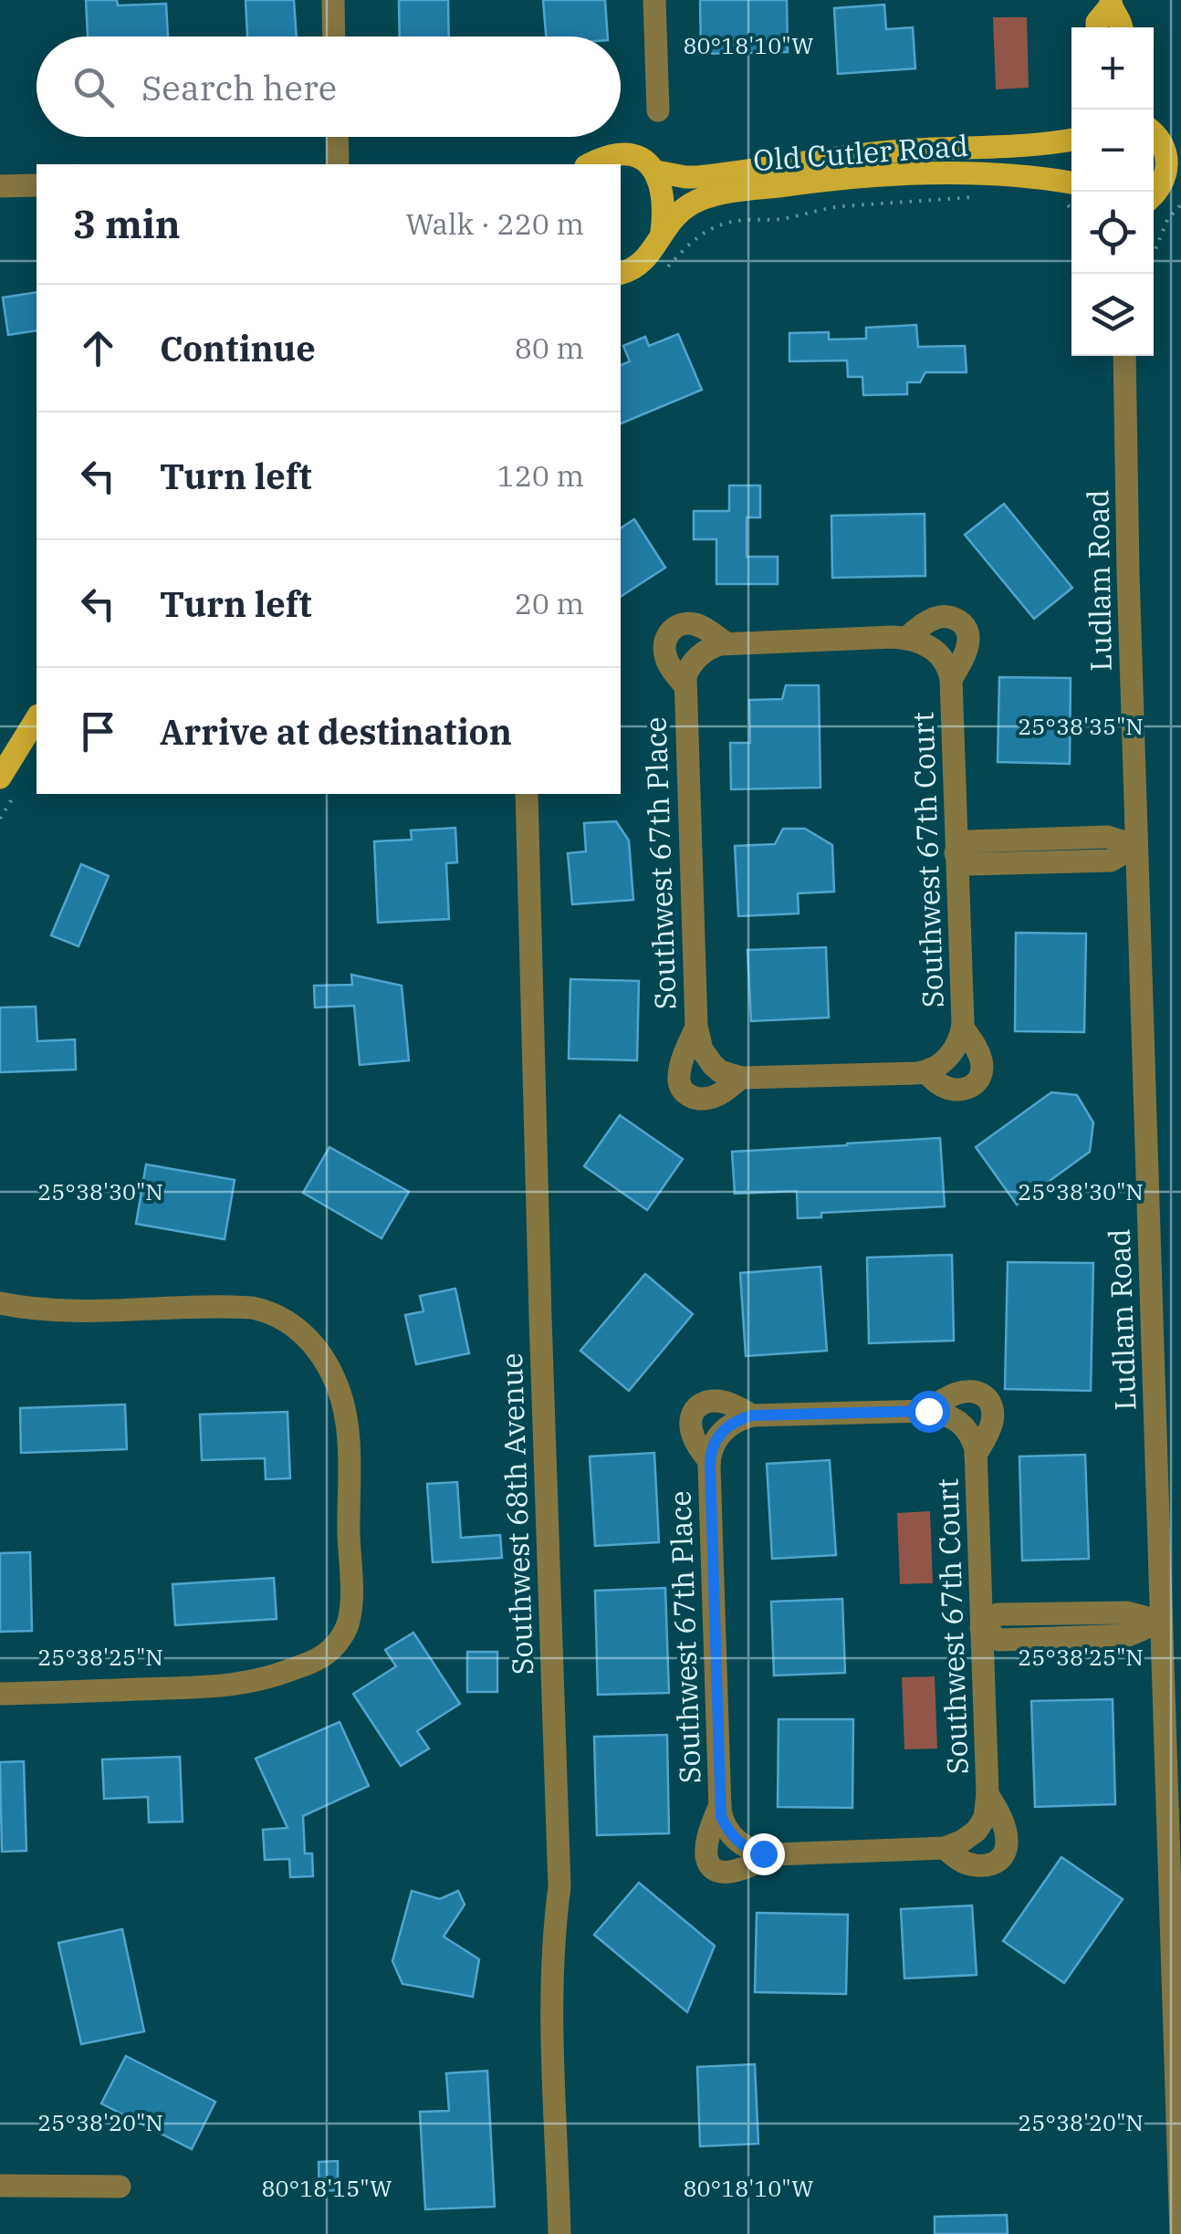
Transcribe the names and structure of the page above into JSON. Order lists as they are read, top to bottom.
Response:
{
  "streets": {
    "main road": ["Old Cutler Road"],
    "street": [
      "Ludlam Road",
      "Southwest 67th Court",
      "Southwest 67th Place",
      "Southwest 68th Avenue"
    ]
  },
  "page": {
    "map_buttons": ["+", "−"],
    "search": "Search here",
    "heading": ["3 min", "Walk · 220 m"],
    "list": [
      ["Continue", "80 m"],
      ["Turn left", "120 m"],
      ["Turn left", "20 m"],
      "Arrive at destination"
    ]
  },
  "coordinates": [
    "80°18'10\"W",
    "25°38'35\"N",
    "25°38'30\"N",
    "25°38'25\"N",
    "25°38'20\"N",
    "80°18'15\"W"
  ]
}
